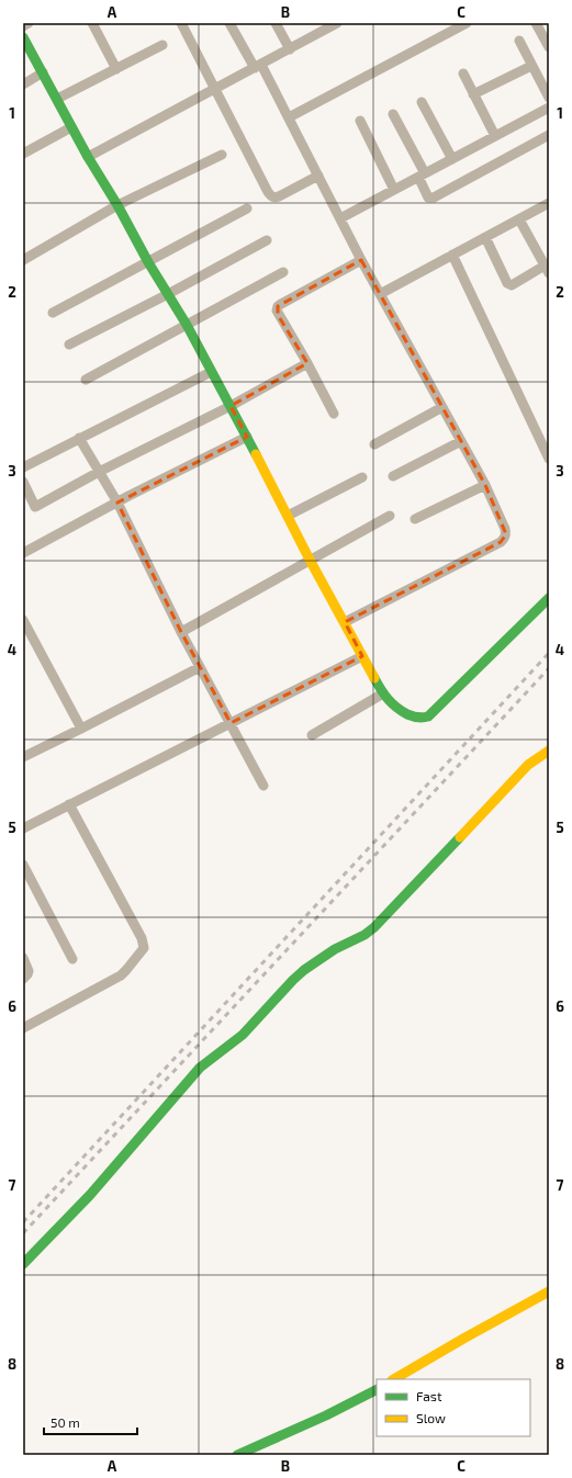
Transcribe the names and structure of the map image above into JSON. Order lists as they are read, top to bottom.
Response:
{
  "legend": ["Fast", "Slow"],
  "scale_bar": "50 m",
  "grid": {
    "columns": ["A", "B", "C"],
    "rows": [
      "1",
      "2",
      "3",
      "4",
      "5",
      "6",
      "7",
      "8"
    ]
  }
}
